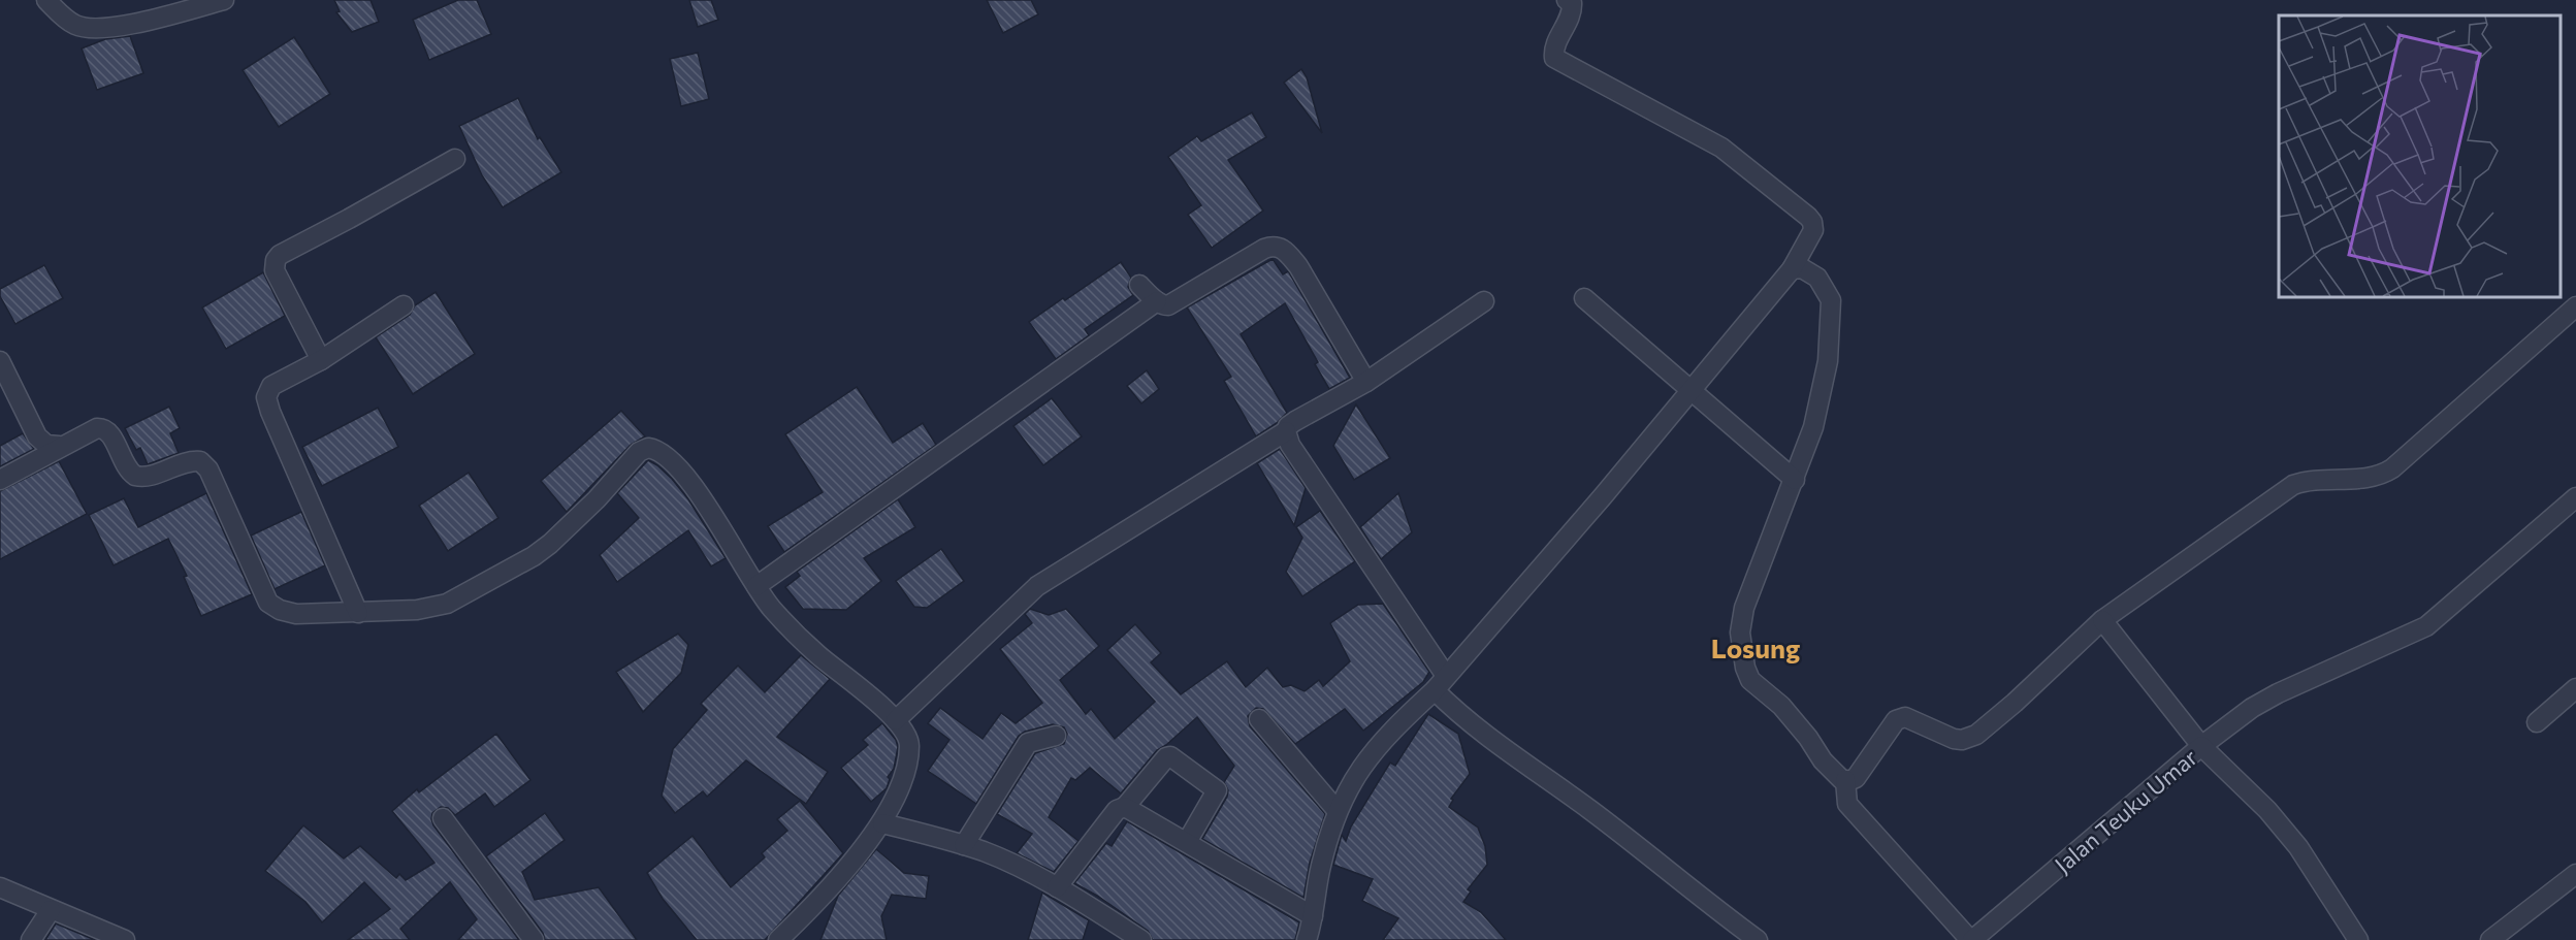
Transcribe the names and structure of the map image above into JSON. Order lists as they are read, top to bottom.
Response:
{
  "streets": {
    "street": ["Jalan Teuku Umar"]
  },
  "districts": ["Losung"]
}
